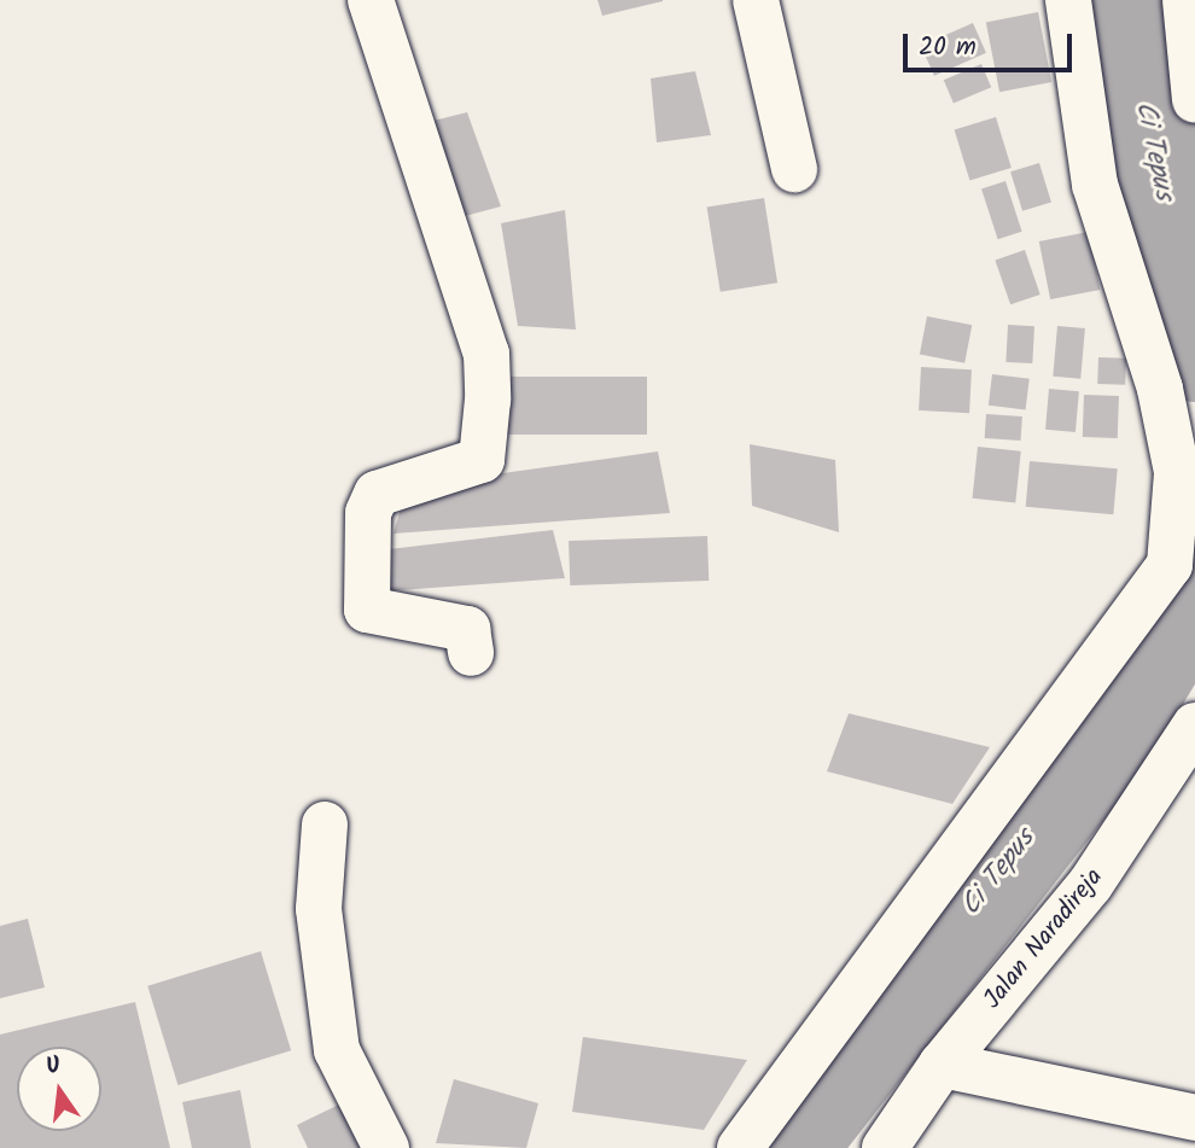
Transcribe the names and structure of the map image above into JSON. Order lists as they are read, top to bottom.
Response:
{
  "streets": {
    "street": ["Jalan Naradireja"]
  },
  "water": ["Ci Tepus"],
  "scale_bar": "20 m",
  "north": "top"
}
